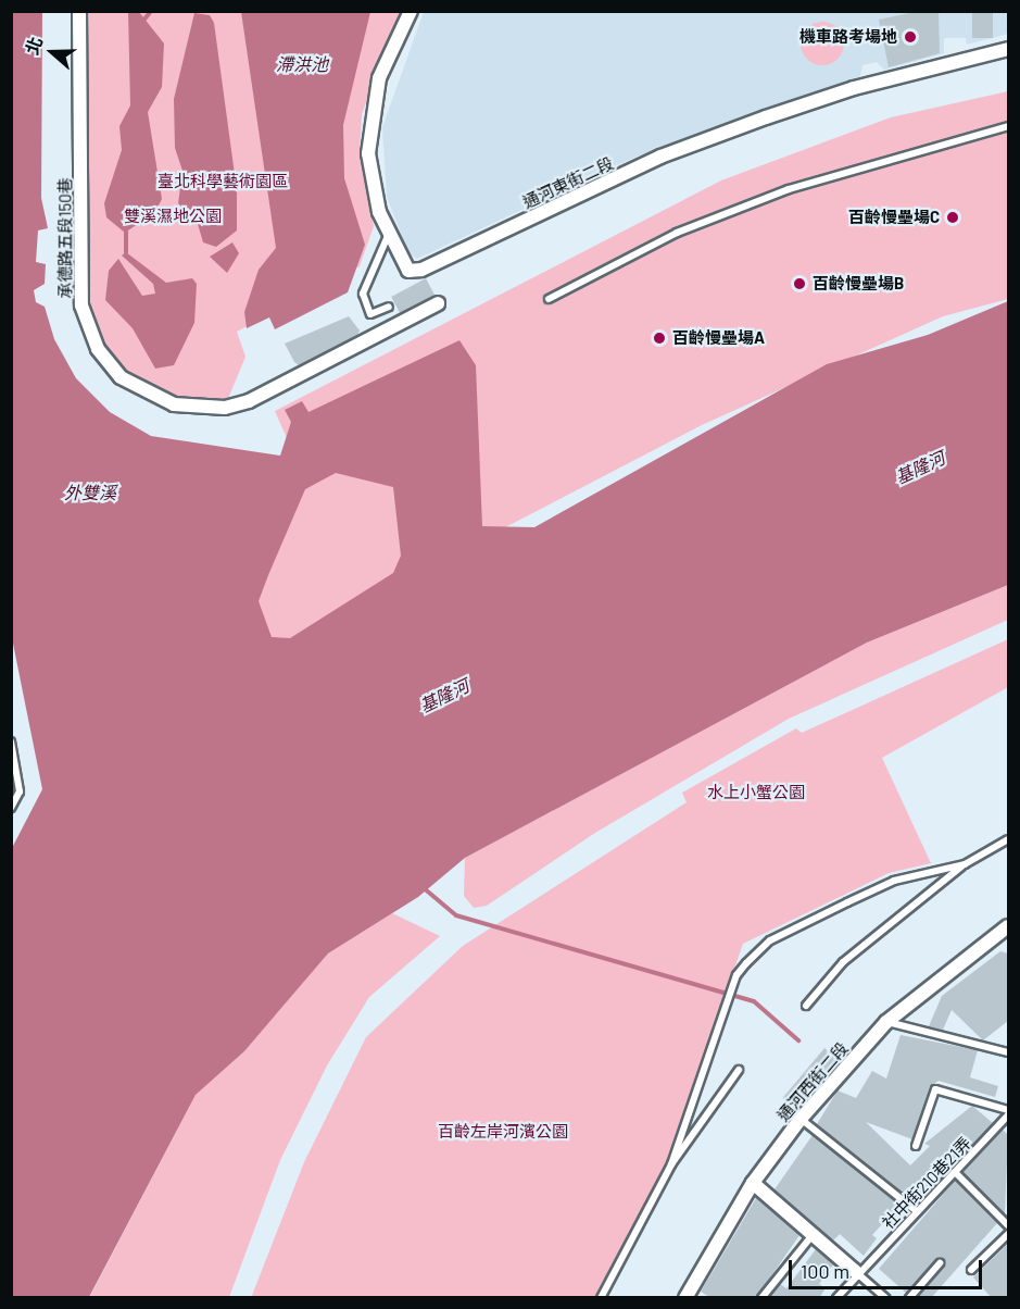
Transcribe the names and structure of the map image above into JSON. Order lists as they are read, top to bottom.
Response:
{
  "streets": {
    "street": ["通河東街二段", "承德路五段150巷", "通河西街二段"],
    "lane": ["社中街210巷21弄"]
  },
  "water": ["滯洪池", "基隆河", "外雙溪"],
  "parks": [
    "臺北科學藝術園區",
    "雙溪濕地公園",
    "水上小蟹公園",
    "百齡左岸河濱公園"
  ],
  "places": [
    "機車路考場地",
    "百齡慢壘場C",
    "百齡慢壘場B",
    "百齡慢壘場A"
  ],
  "scale_bar": "100 m",
  "north": "left"
}
